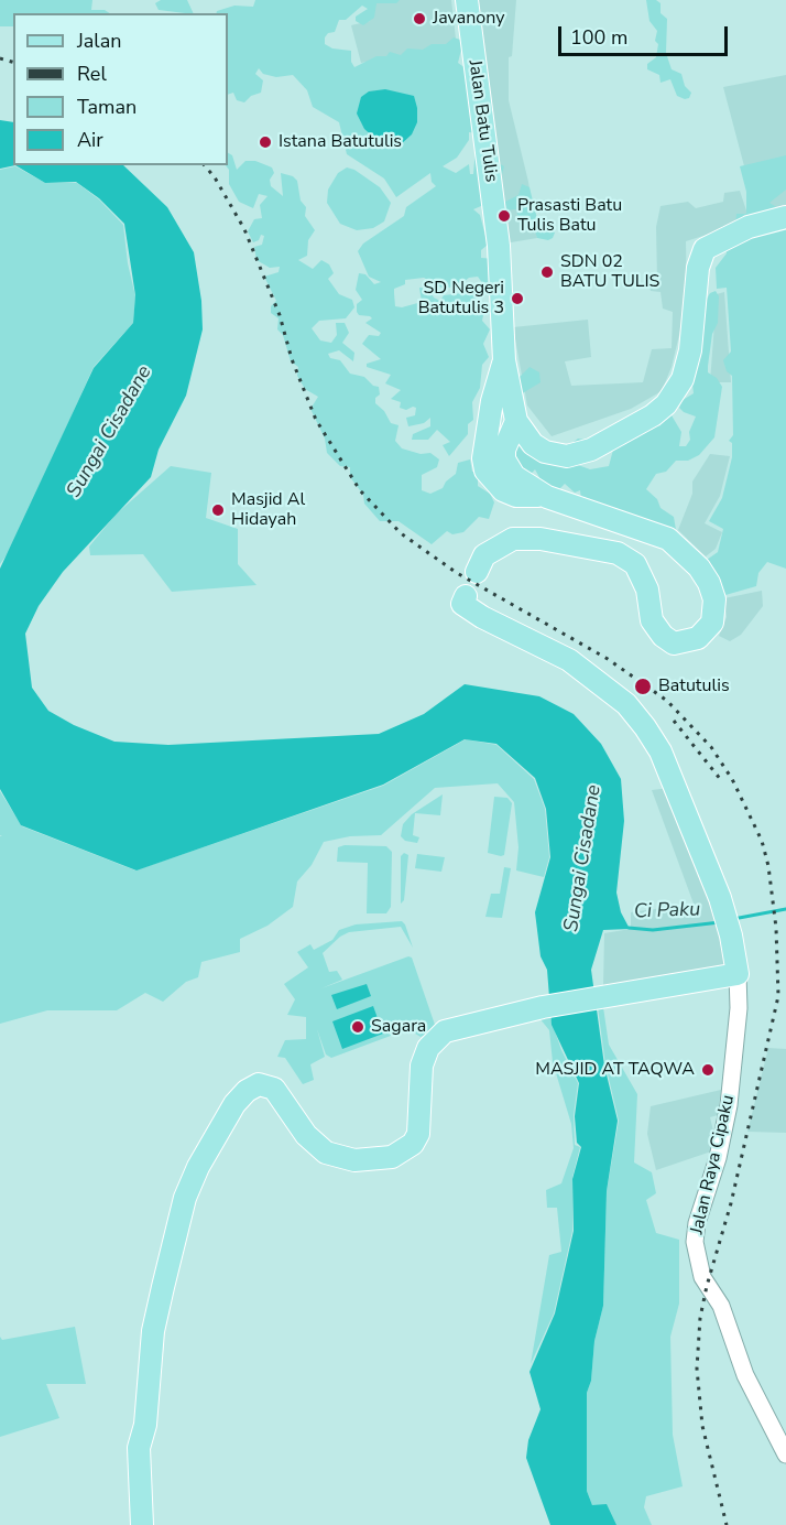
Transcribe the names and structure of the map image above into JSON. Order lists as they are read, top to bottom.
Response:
{
  "streets": {
    "main road": ["Jalan Batu Tulis"],
    "street": ["Jalan Raya Cipaku"]
  },
  "water": ["Sungai Cisadane", "Ci Paku"],
  "places": [
    "Javanony",
    "Istana Batutulis",
    "Prasasti Batu Tulis Batu",
    "SDN 02 BATU TULIS",
    "SD Negeri Batutulis 3",
    "Masjid Al Hidayah",
    "Batutulis",
    "Sagara",
    "MASJID AT TAQWA"
  ],
  "legend": [
    "Jalan",
    "Rel",
    "Taman",
    "Air"
  ],
  "scale_bar": "100 m"
}
